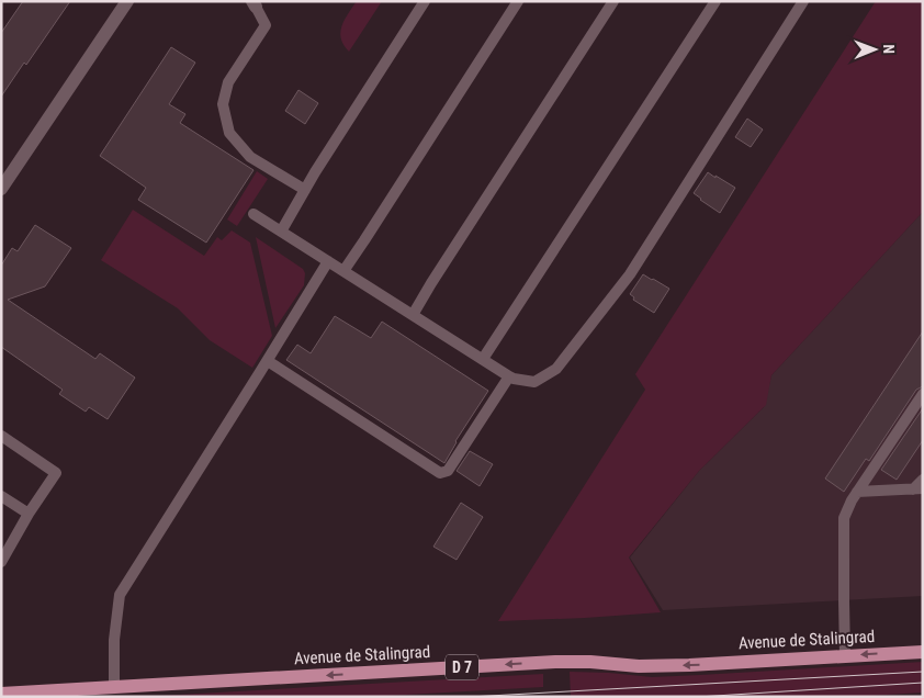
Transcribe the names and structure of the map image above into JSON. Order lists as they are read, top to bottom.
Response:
{
  "streets": {
    "main road": ["Avenue de Stalingrad", "D 7"]
  },
  "one_way": ["Avenue de Stalingrad"],
  "north": "right"
}
